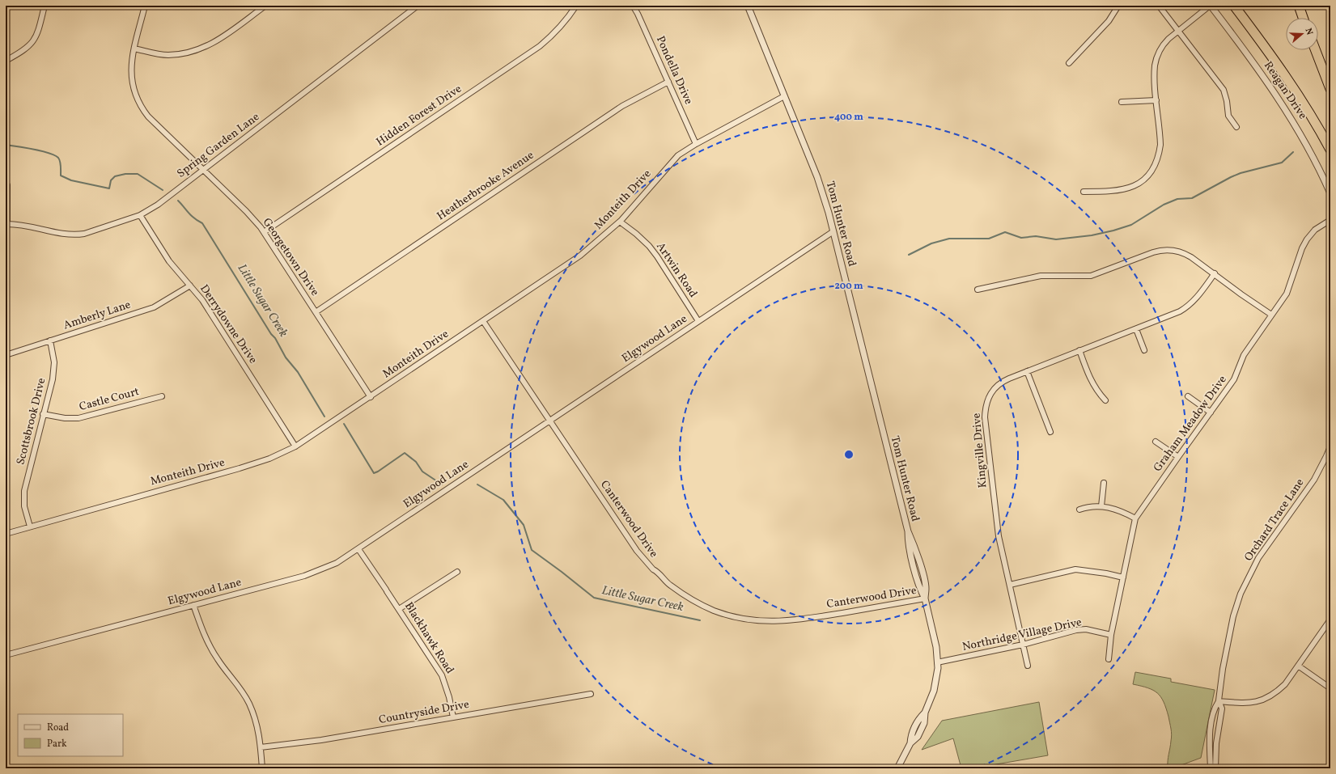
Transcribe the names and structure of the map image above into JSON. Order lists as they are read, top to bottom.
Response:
{
  "streets": {
    "street": [
      "Pondella Drive",
      "Reagan Drive",
      "Hidden Forest Drive",
      "Spring Garden Lane",
      "Heatherbrooke Avenue",
      "Monteith Drive",
      "Tom Hunter Road",
      "Georgetown Drive",
      "Artwin Road",
      "Amberly Lane",
      "Derrydowne Drive",
      "Elgywood Lane",
      "Castle Court",
      "Scottsbrook Drive",
      "Graham Meadow Drive",
      "Kingville Drive",
      "Canterwood Drive",
      "Orchard Trace Lane",
      "Northridge Village Drive",
      "Blackhawk Road",
      "Countryside Drive"
    ]
  },
  "crossings": [
    ["Pondella Drive", "Heatherbrooke Avenue"],
    ["Pondella Drive", "Monteith Drive"],
    ["Hidden Forest Drive", "Georgetown Drive"],
    ["Spring Garden Lane", "Georgetown Drive"],
    ["Spring Garden Lane", "Derrydowne Drive"],
    ["Heatherbrooke Avenue", "Georgetown Drive"],
    ["Monteith Drive", "Tom Hunter Road"],
    ["Monteith Drive", "Georgetown Drive"],
    ["Monteith Drive", "Artwin Road"],
    ["Monteith Drive", "Derrydowne Drive"],
    ["Monteith Drive", "Scottsbrook Drive"],
    ["Monteith Drive", "Canterwood Drive"],
    ["Tom Hunter Road", "Elgywood Lane"],
    ["Tom Hunter Road", "Canterwood Drive"],
    ["Tom Hunter Road", "Northridge Village Drive"],
    ["Artwin Road", "Elgywood Lane"],
    ["Amberly Lane", "Derrydowne Drive"],
    ["Amberly Lane", "Scottsbrook Drive"],
    ["Elgywood Lane", "Canterwood Drive"],
    ["Elgywood Lane", "Blackhawk Road"],
    ["Castle Court", "Scottsbrook Drive"],
    ["Graham Meadow Drive", "Northridge Village Drive"],
    ["Kingville Drive", "Northridge Village Drive"],
    ["Blackhawk Road", "Countryside Drive"]
  ],
  "water": ["Little Sugar Creek"],
  "legend": ["Road", "Park"],
  "north": "right",
  "rings": ["400 m", "200 m"]
}
